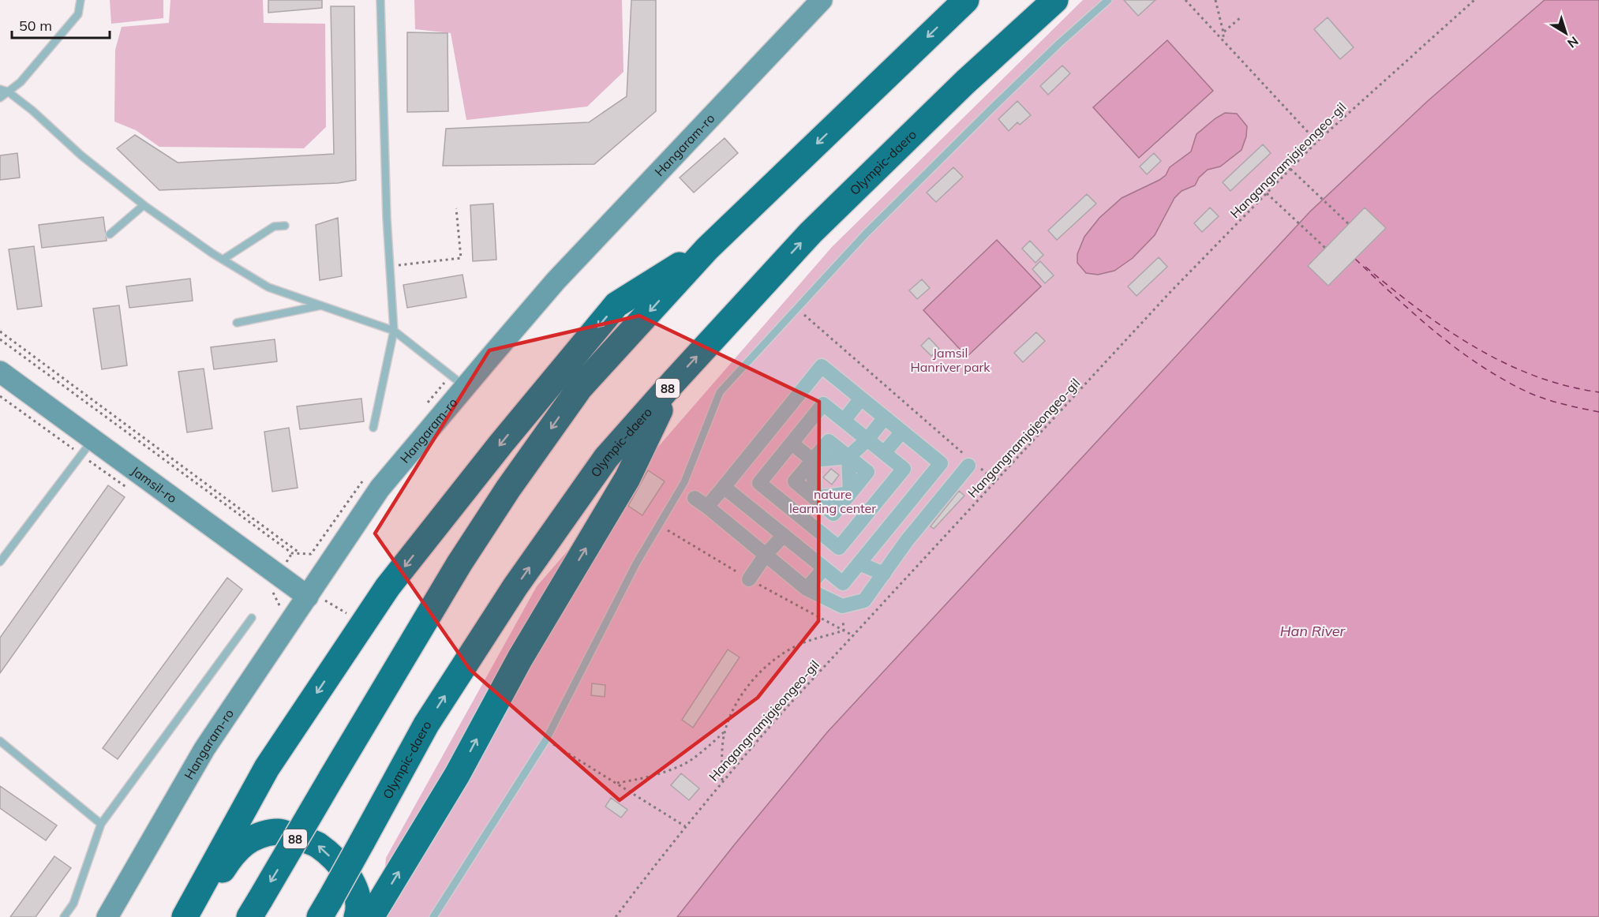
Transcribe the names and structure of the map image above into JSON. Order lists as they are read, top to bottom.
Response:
{
  "streets": {
    "highway": ["Olympic-daero", "88"],
    "street": ["Hangaram-ro", "Jamsil-ro"],
    "path": ["Hangangnamjajeongeo-gil"]
  },
  "crossings": [
    ["Hangaram-ro", "Jamsil-ro"]
  ],
  "water": ["Han River"],
  "parks": ["Jamsil Hanriver park", "nature learning center"],
  "scale_bar": "50 m",
  "north": "bottom right"
}
